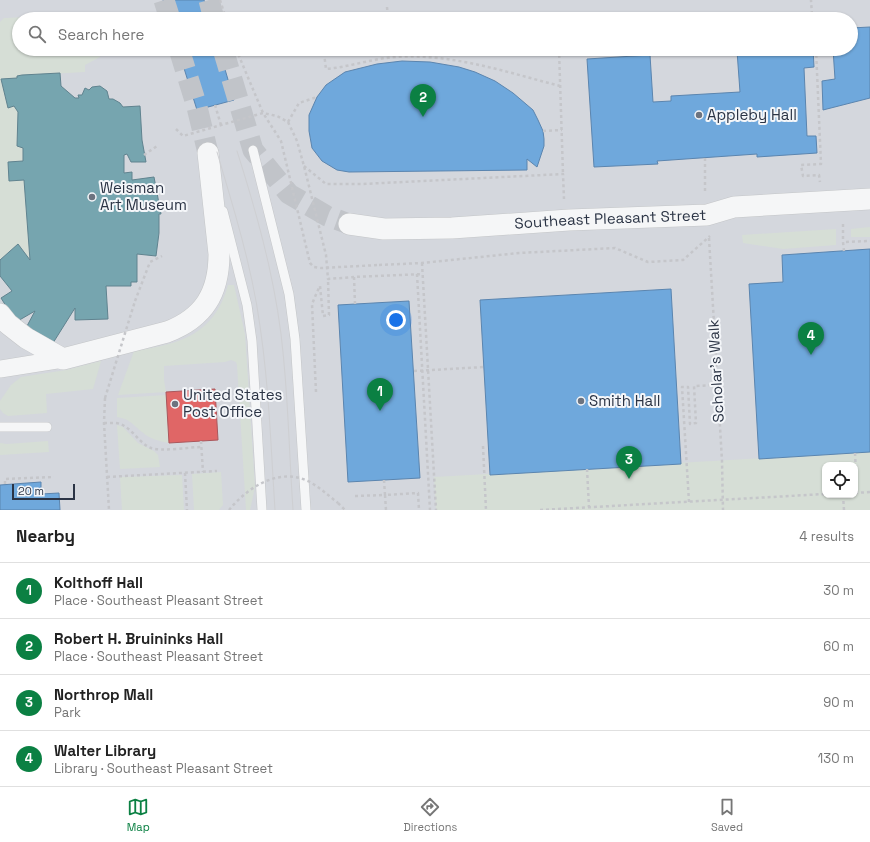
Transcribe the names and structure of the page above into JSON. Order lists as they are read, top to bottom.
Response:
{
  "streets": {
    "street": ["Southeast Pleasant Street"],
    "path": ["Scholar's Walk"]
  },
  "places": [
    "Appleby Hall",
    "Weisman Art Museum",
    "Smith Hall",
    "United States Post Office"
  ],
  "scale_bar": "20 m",
  "page": {
    "search": "Search here",
    "pins": [
      "2",
      "4",
      "1",
      "3"
    ],
    "scale": "20 m",
    "heading": ["Nearby", "4 results"],
    "list": [
      {
        "mark": "1",
        "name": "Kolthoff Hall",
        "note": "Place · Southeast Pleasant Street",
        "value": "30 m"
      },
      {
        "mark": "2",
        "name": "Robert H. Bruininks Hall",
        "note": "Place · Southeast Pleasant Street",
        "value": "60 m"
      },
      {
        "mark": "3",
        "name": "Northrop Mall",
        "note": "Park",
        "value": "90 m"
      },
      {
        "mark": "4",
        "name": "Walter Library",
        "note": "Library · Southeast Pleasant Street",
        "value": "130 m"
      }
    ],
    "nav": ["Map", "Directions", "Saved"]
  }
}
